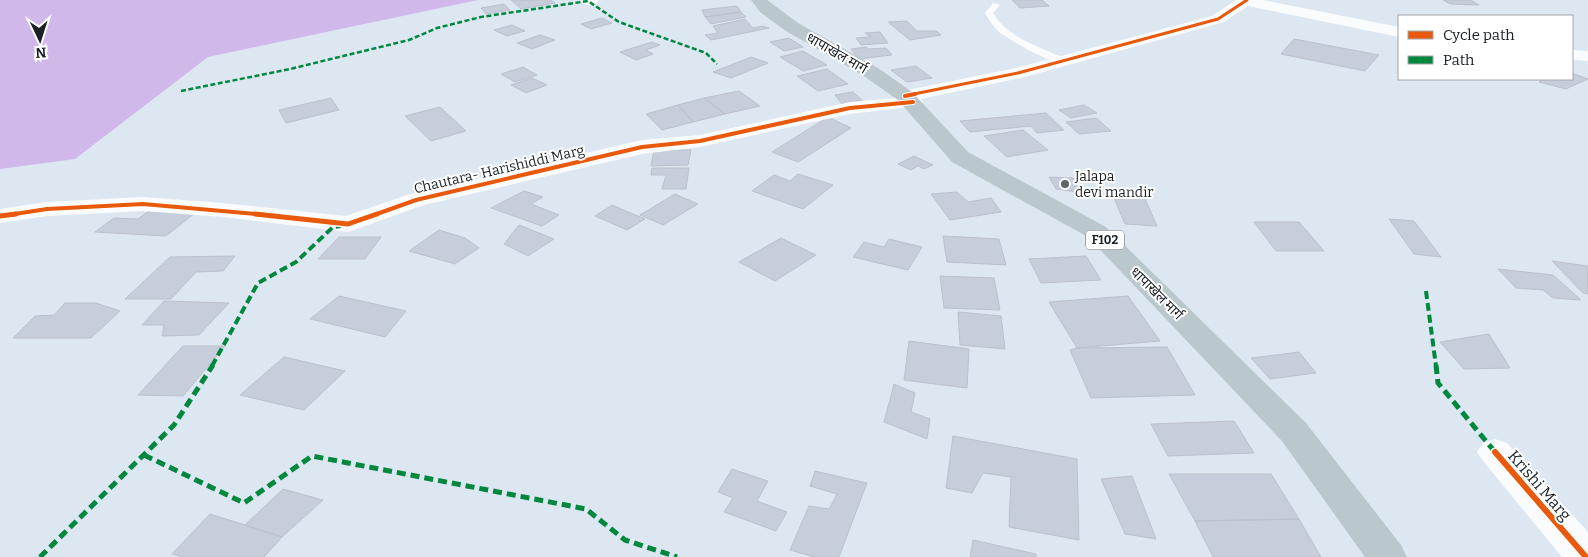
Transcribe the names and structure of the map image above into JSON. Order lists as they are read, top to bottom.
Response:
{
  "streets": {
    "main road": ["धापाखेल मार्ग", "F102"],
    "street": ["Chautara- Harishiddi Marg", "Krishi Marg"]
  },
  "crossings": [
    ["धापाखेल मार्ग", "Chautara- Harishiddi Marg"]
  ],
  "places": ["Jalapa devi mandir"],
  "legend": ["Cycle path", "Path"],
  "north": "bottom"
}
